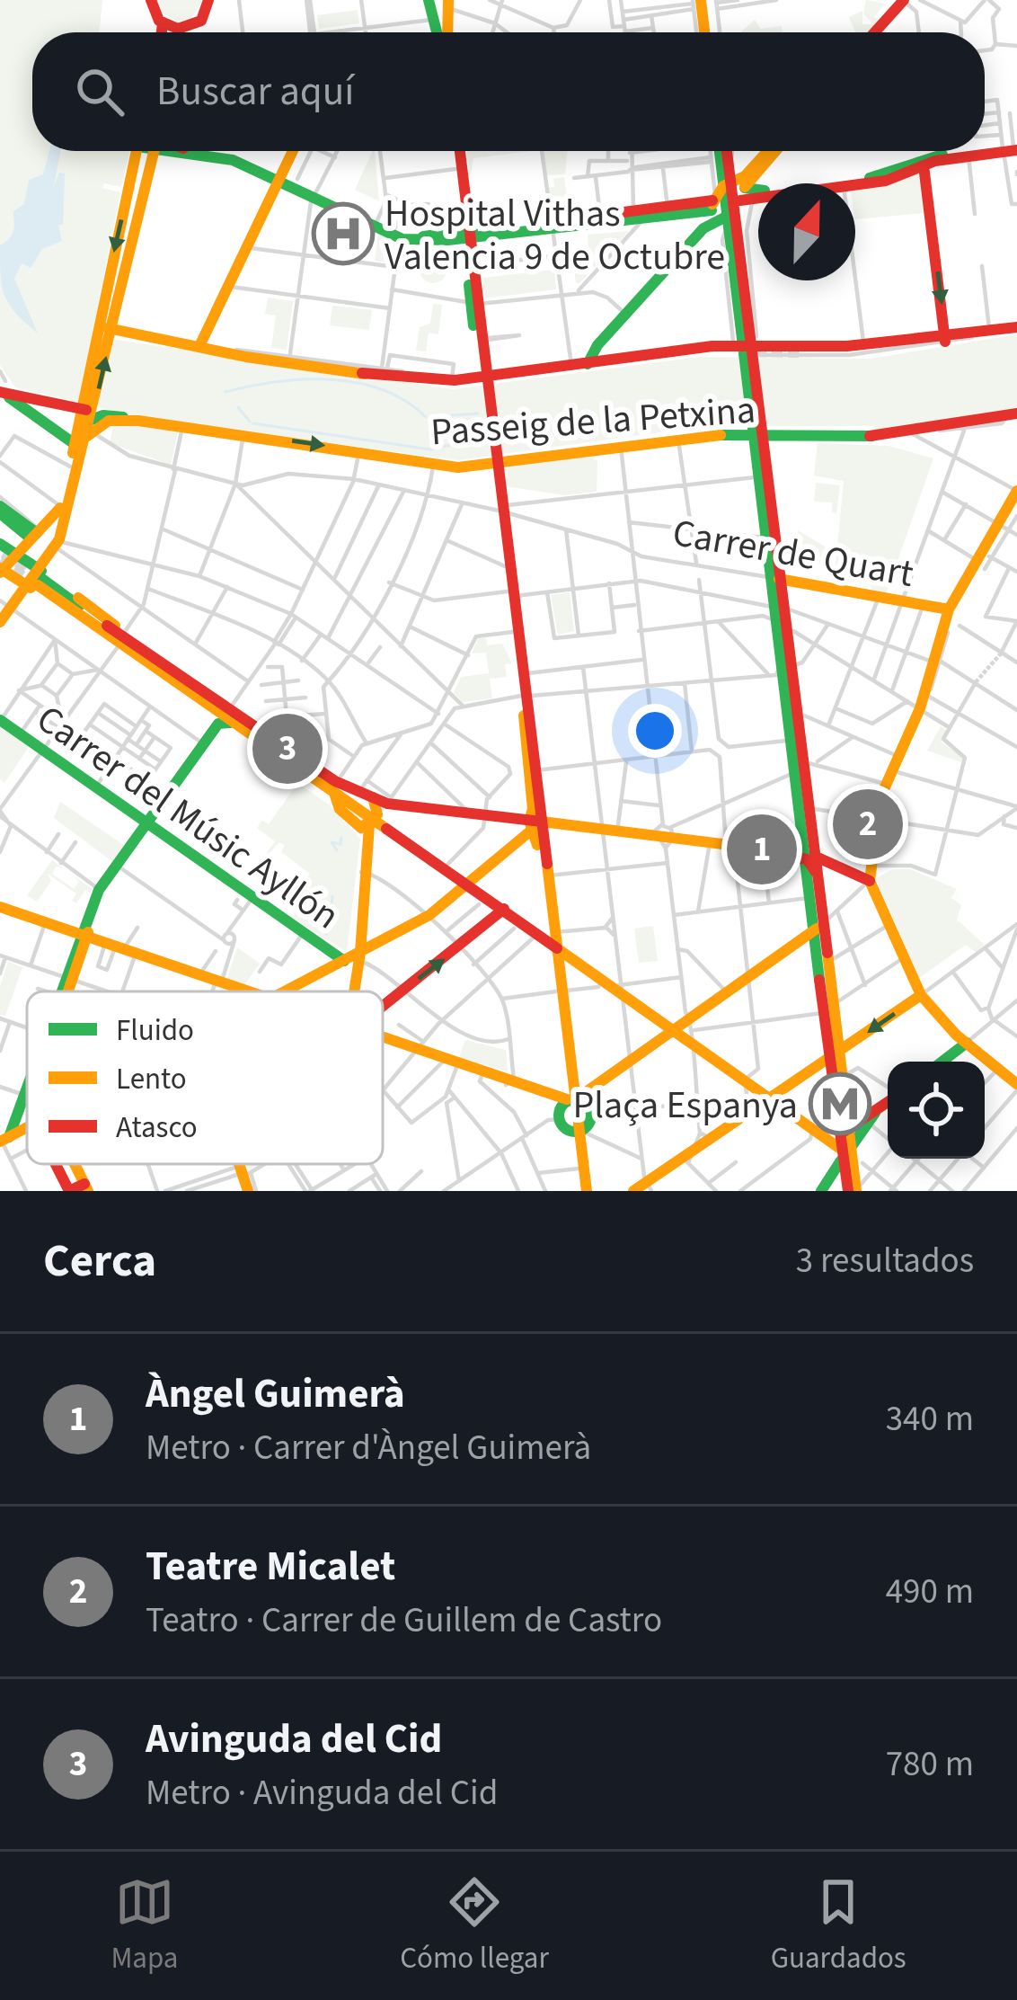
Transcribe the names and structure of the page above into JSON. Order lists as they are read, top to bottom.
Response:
{
  "streets": {
    "main road": ["Passeig de la Petxina", "Carrer de Quart", "Carrer del Músic Ayllón"]
  },
  "places": {
    "hospital": ["Hospital Vithas Valencia 9 de Octubre"],
    "metro station": ["Plaça Espanya"]
  },
  "legend": ["Fluido", "Lento", "Atasco"],
  "north": "top",
  "page": {
    "search": "Buscar aquí",
    "pins": ["3", "2", "1"],
    "heading": ["Cerca", "3 resultados"],
    "list": [
      {
        "mark": "1",
        "name": "Àngel Guimerà",
        "note": "Metro · Carrer d'Àngel Guimerà",
        "value": "340 m"
      },
      {
        "mark": "2",
        "name": "Teatre Micalet",
        "note": "Teatro · Carrer de Guillem de Castro",
        "value": "490 m"
      },
      {
        "mark": "3",
        "name": "Avinguda del Cid",
        "note": "Metro · Avinguda del Cid",
        "value": "780 m"
      }
    ],
    "nav": ["Mapa", "Cómo llegar", "Guardados"]
  }
}
